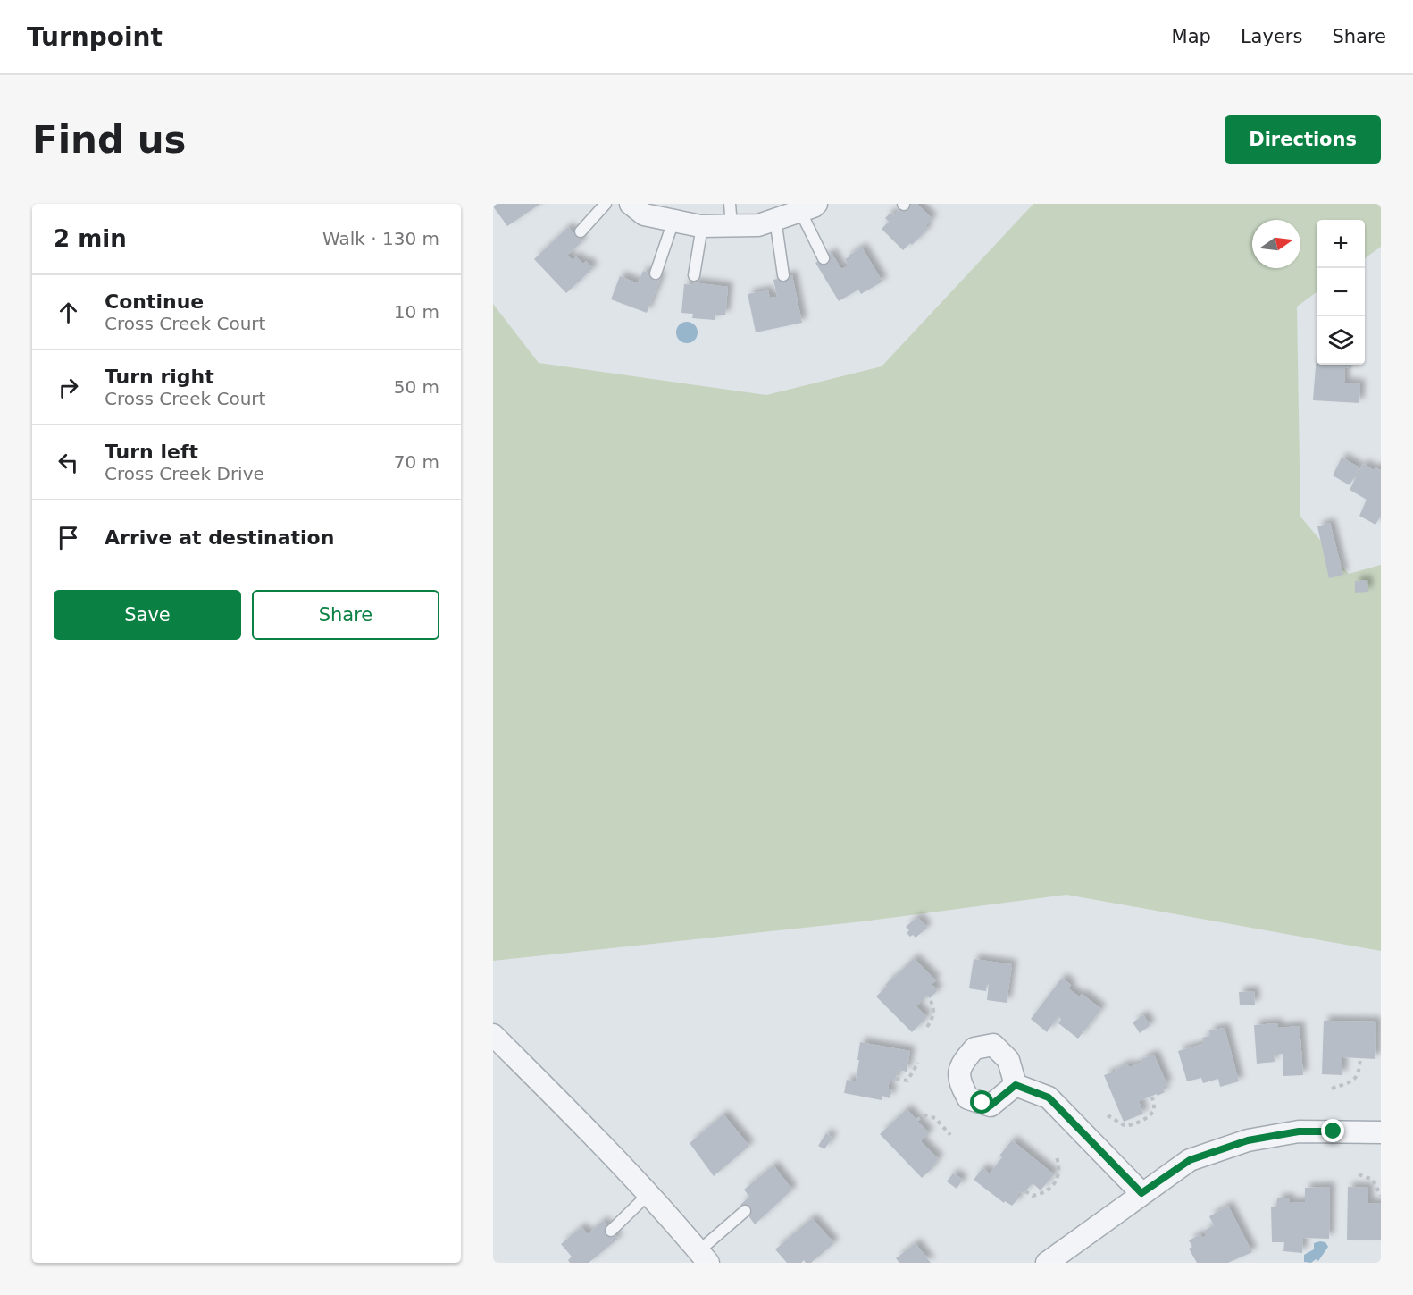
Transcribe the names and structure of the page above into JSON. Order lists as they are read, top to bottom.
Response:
{
  "north": "right",
  "page": {
    "header": "Turnpoint",
    "nav": ["Map", "Layers", "Share"],
    "buttons": [
      "Directions",
      ["Save", "Share"]
    ],
    "title": "Find us",
    "heading": ["2 min", "Walk · 130 m"],
    "map_buttons": ["+", "−"],
    "list": [
      ["Continue", "Cross Creek Court", "10 m"],
      ["Turn right", "Cross Creek Court", "50 m"],
      ["Turn left", "Cross Creek Drive", "70 m"],
      "Arrive at destination"
    ]
  }
}
